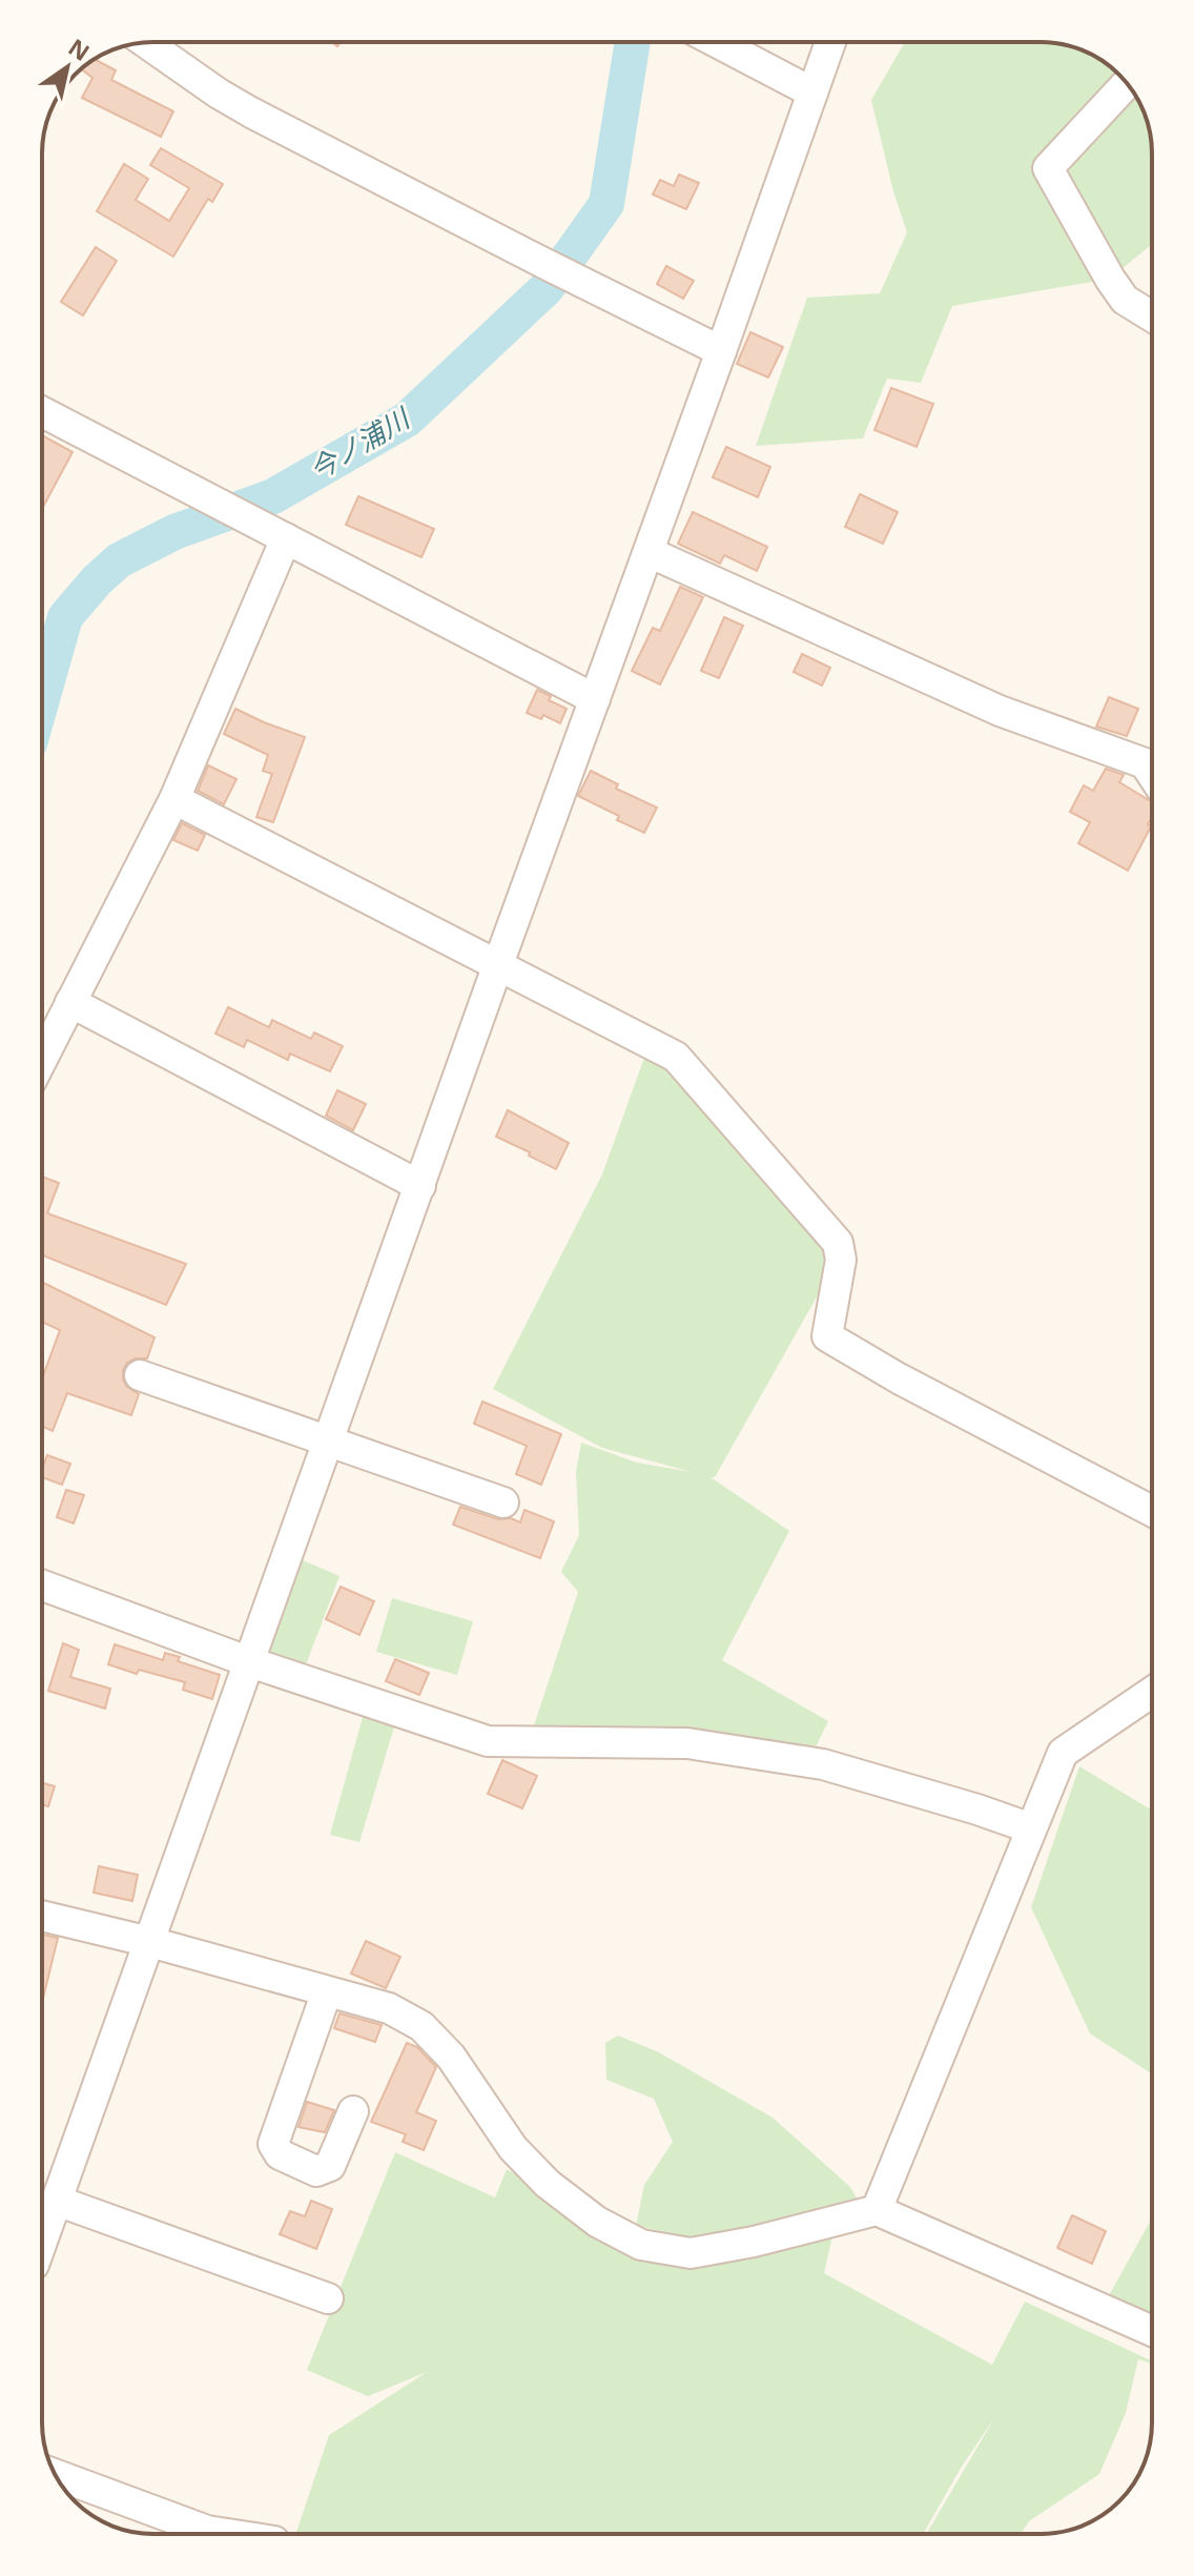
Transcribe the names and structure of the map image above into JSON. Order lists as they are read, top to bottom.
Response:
{
  "water": ["今ノ浦川"],
  "north": "top right"
}
